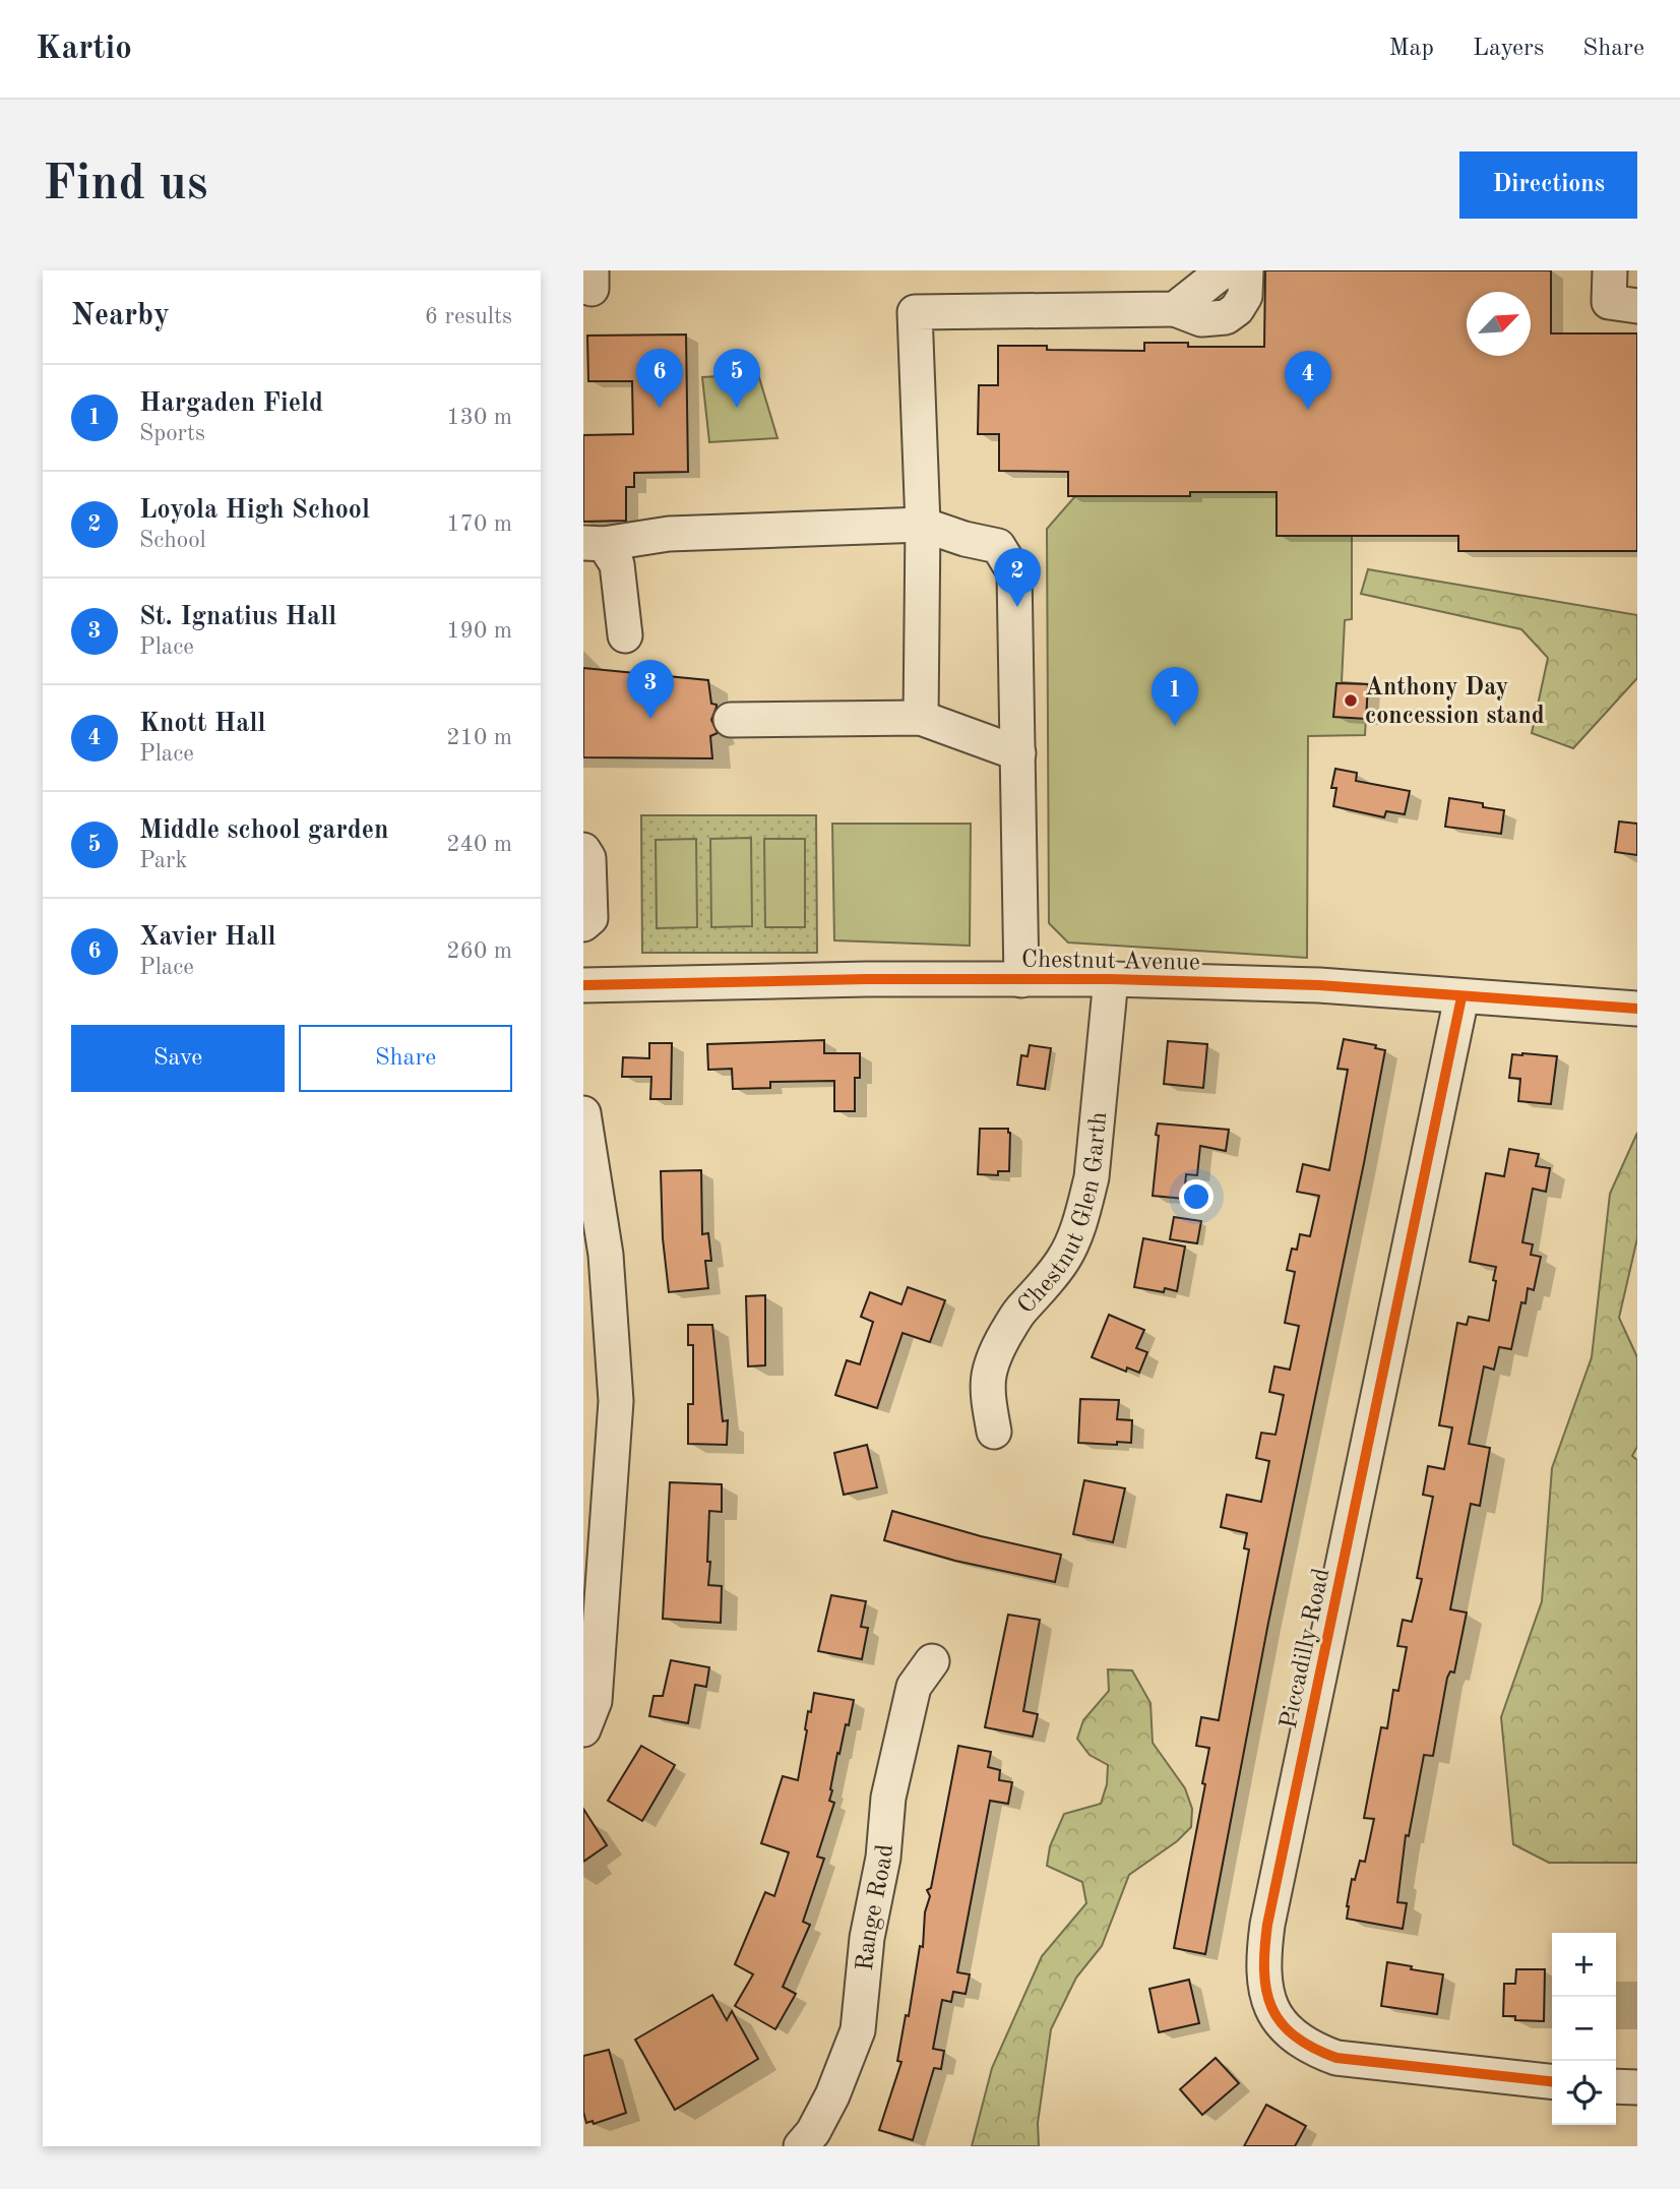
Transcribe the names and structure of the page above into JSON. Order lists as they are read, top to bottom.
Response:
{
  "streets": {
    "street": [
      "Chestnut Avenue",
      "Chestnut Glen Garth",
      "Piccadilly Road",
      "Range Road"
    ]
  },
  "crossings": [
    ["Chestnut Avenue", "Chestnut Glen Garth"],
    ["Chestnut Avenue", "Piccadilly Road"]
  ],
  "places": ["Anthony Day concession stand"],
  "north": "top right",
  "page": {
    "header": "Kartio",
    "nav": ["Map", "Layers", "Share"],
    "buttons": [
      "Directions",
      ["Save", "Share"]
    ],
    "title": "Find us",
    "heading": ["Nearby", "6 results"],
    "pins": [
      "5",
      "6",
      "4",
      "2",
      "3",
      "1"
    ],
    "list": [
      {
        "mark": "1",
        "name": "Hargaden Field",
        "note": "Sports",
        "value": "130 m"
      },
      {
        "mark": "2",
        "name": "Loyola High School",
        "note": "School",
        "value": "170 m"
      },
      {
        "mark": "3",
        "name": "St. Ignatius Hall",
        "note": "Place",
        "value": "190 m"
      },
      {
        "mark": "4",
        "name": "Knott Hall",
        "note": "Place",
        "value": "210 m"
      },
      {
        "mark": "5",
        "name": "Middle school garden",
        "note": "Park",
        "value": "240 m"
      },
      {
        "mark": "6",
        "name": "Xavier Hall",
        "note": "Place",
        "value": "260 m"
      }
    ],
    "map_buttons": ["+", "−"]
  }
}
